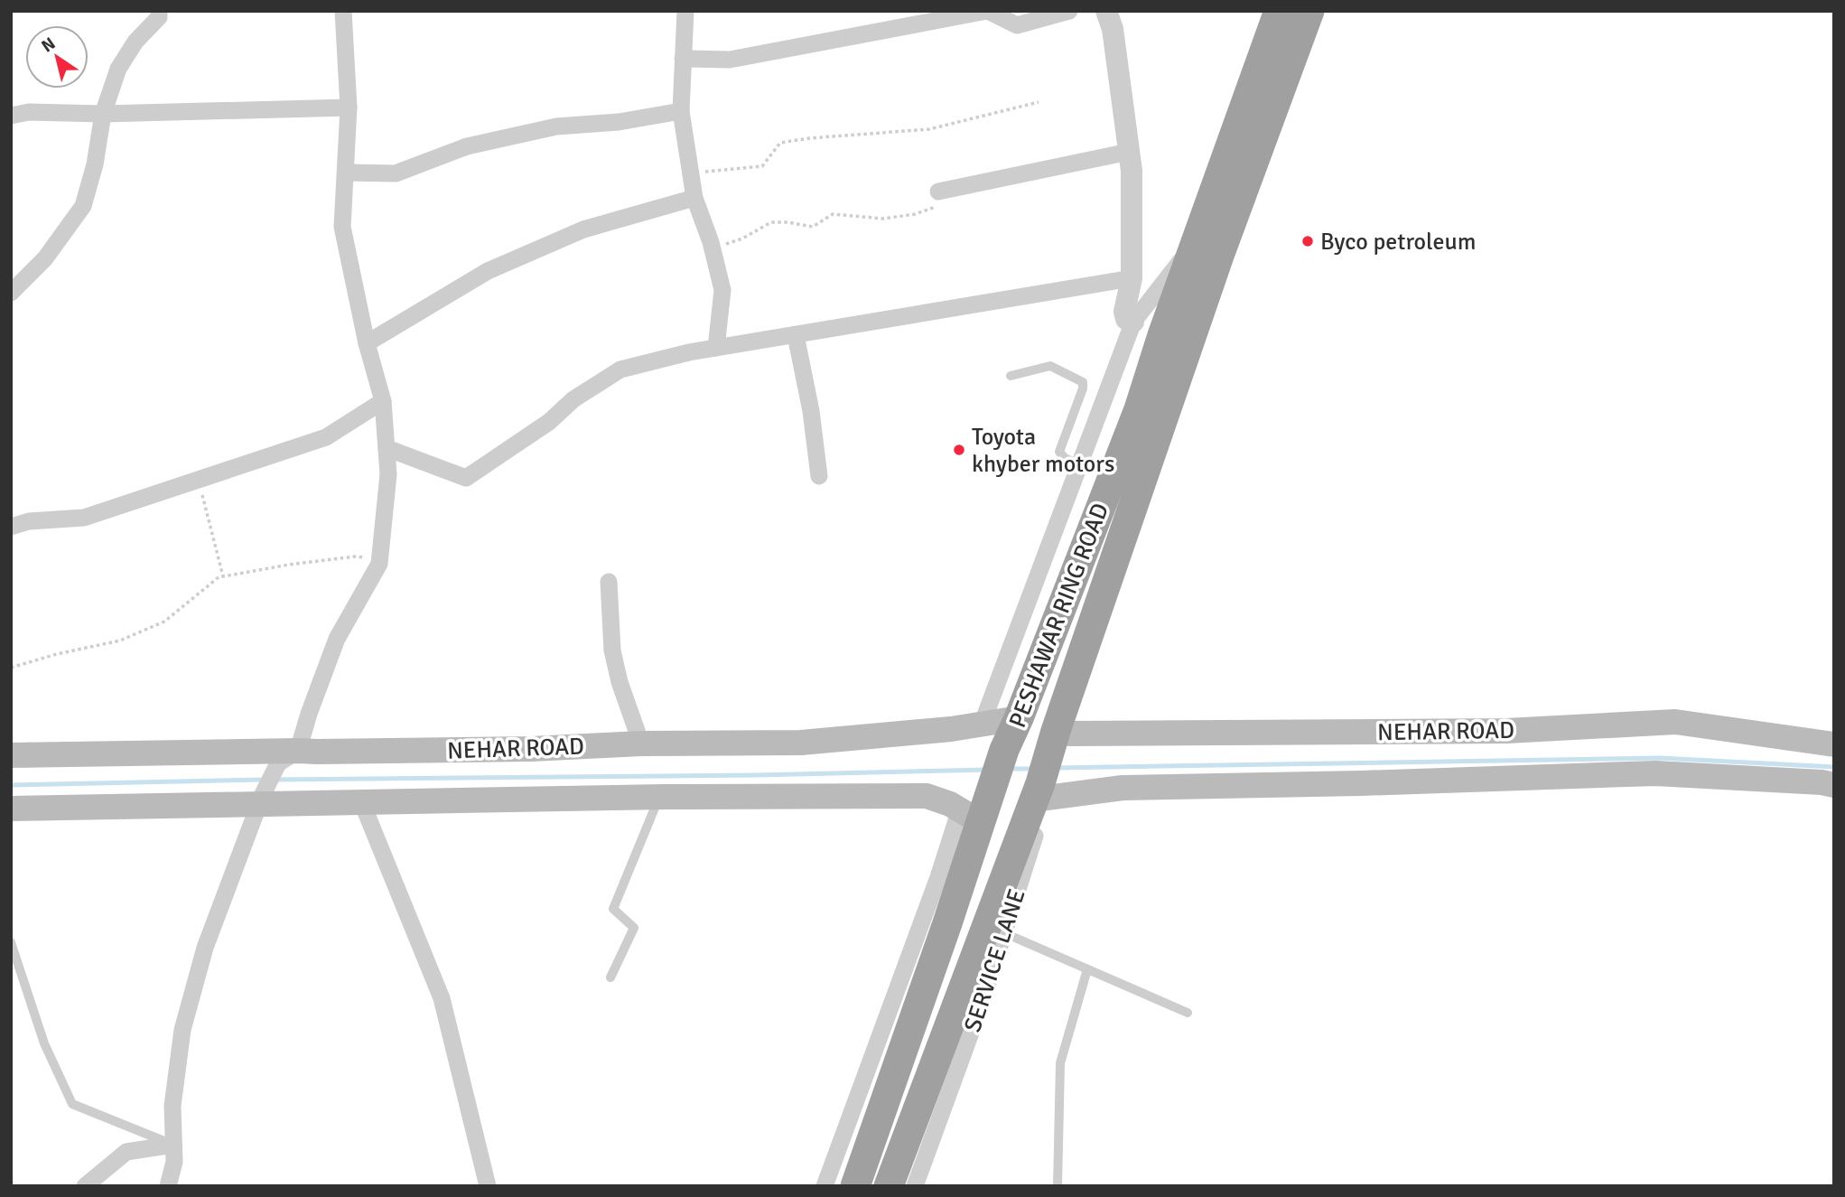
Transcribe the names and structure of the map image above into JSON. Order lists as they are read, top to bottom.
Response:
{
  "streets": {
    "highway": ["PESHAWAR RING ROAD"],
    "main road": ["NEHAR ROAD"],
    "street": ["SERVICE LANE"]
  },
  "crossings": [
    ["PESHAWAR RING ROAD", "NEHAR ROAD"],
    ["PESHAWAR RING ROAD", "SERVICE LANE"]
  ],
  "places": ["Byco petroleum", "Toyota khyber motors"],
  "north": "top left"
}
